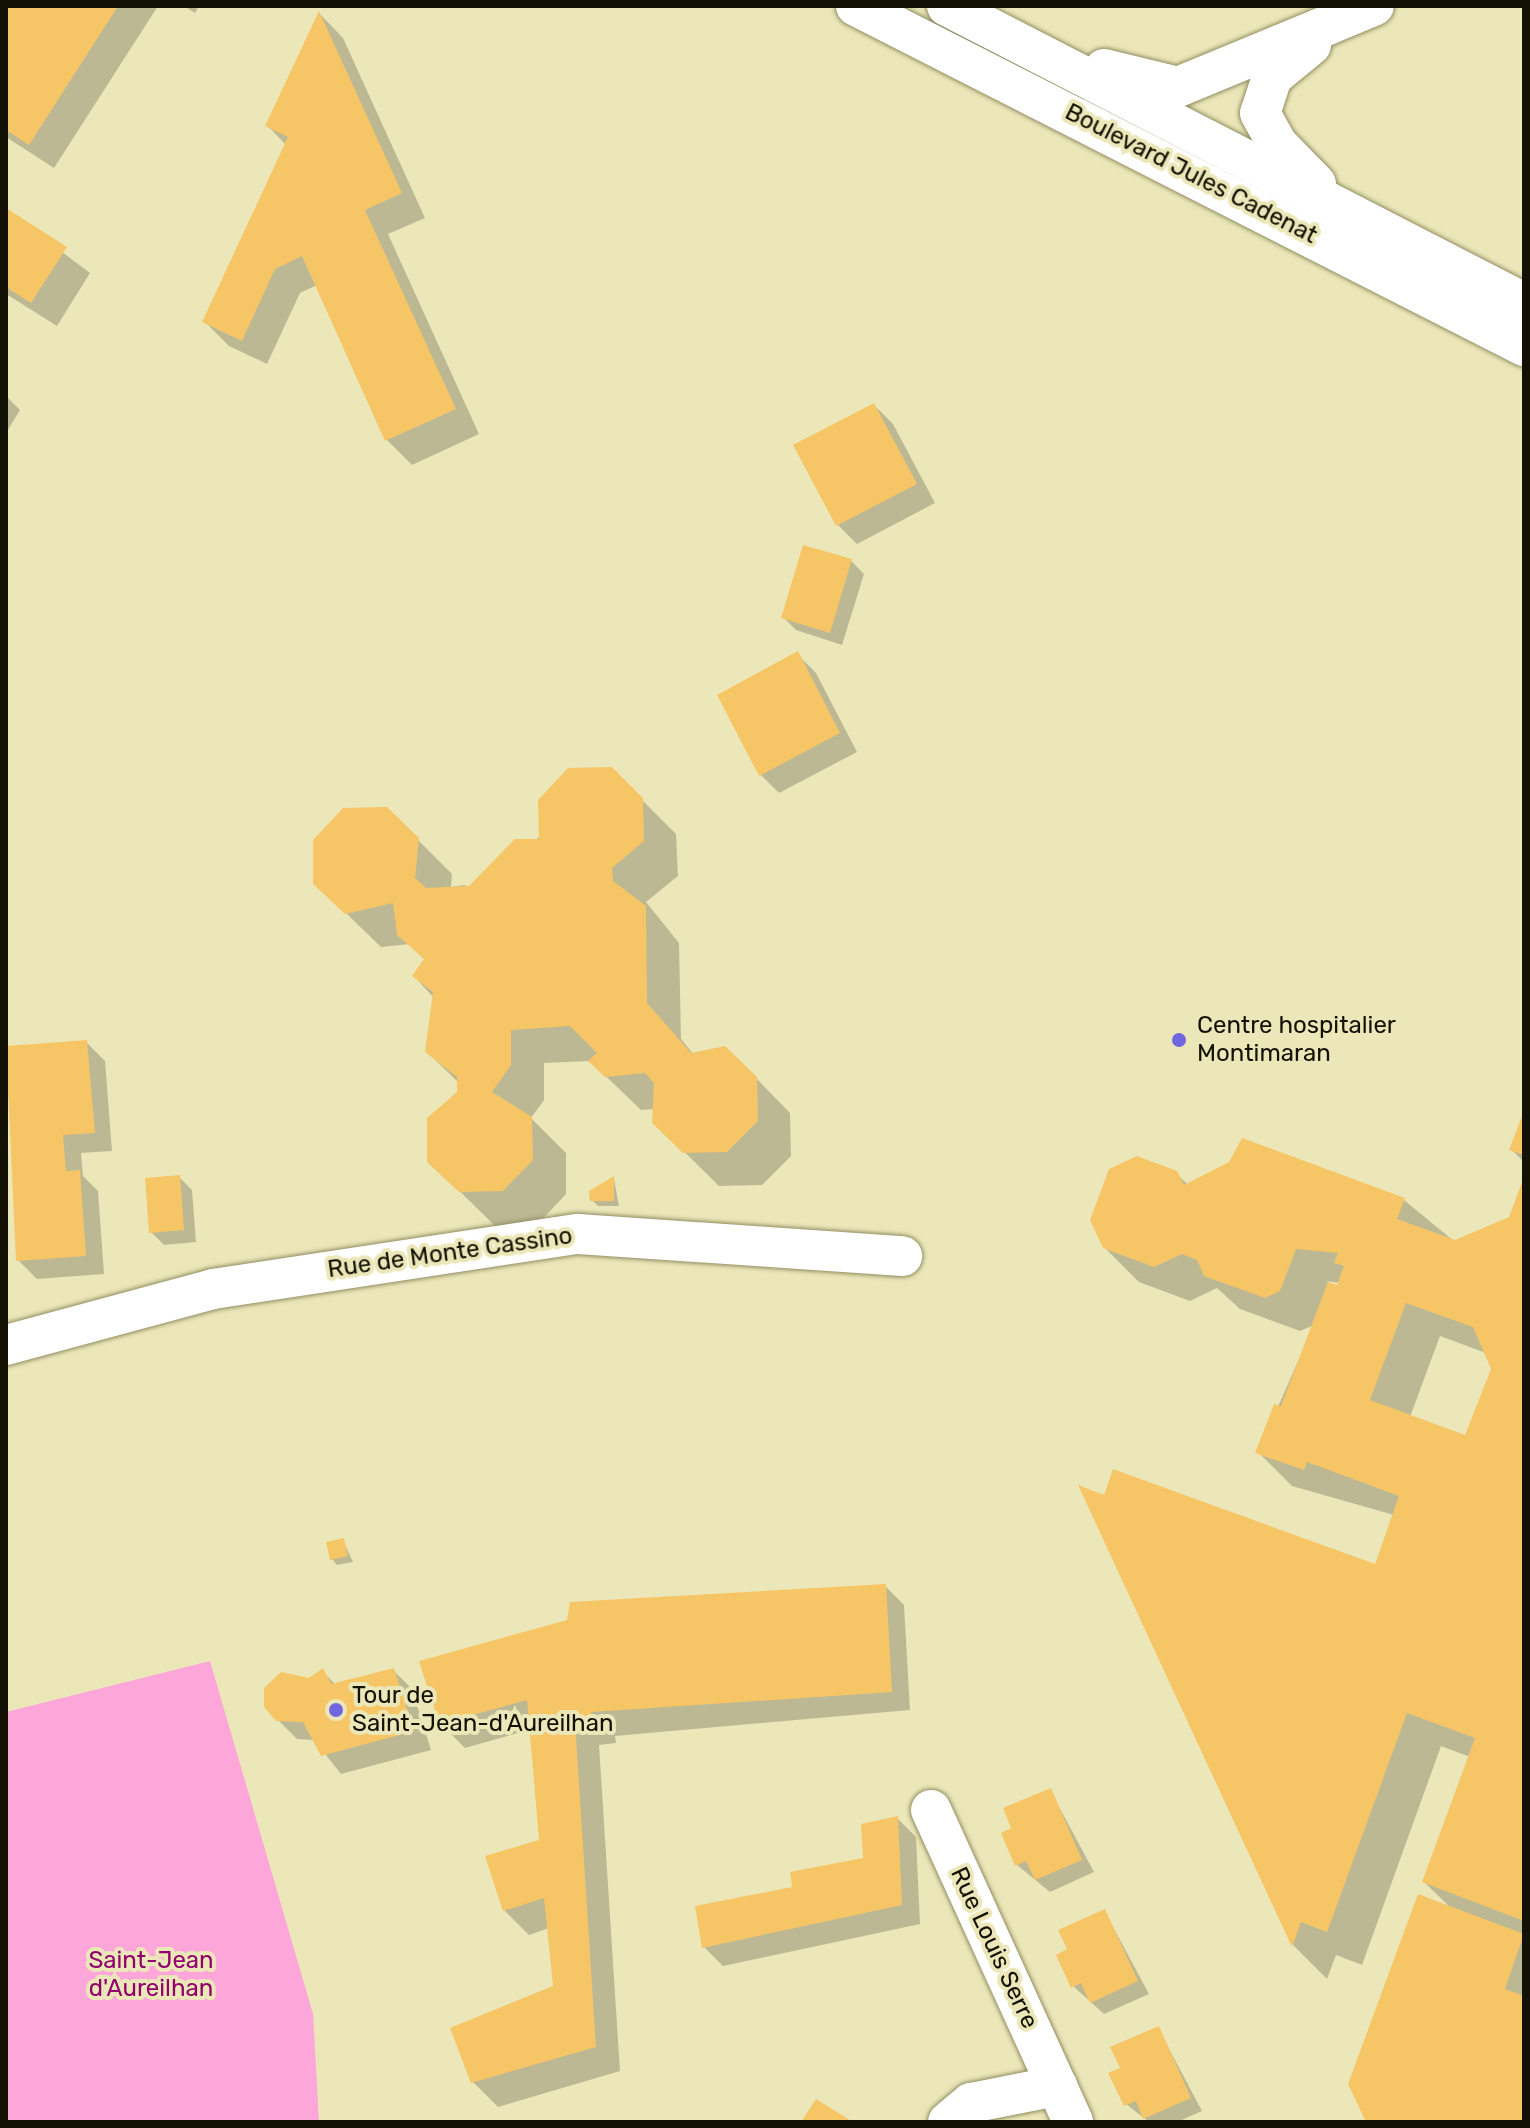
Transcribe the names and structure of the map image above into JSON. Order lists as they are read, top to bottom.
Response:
{
  "streets": {
    "street": ["Boulevard Jules Cadenat", "Rue de Monte Cassino", "Rue Louis Serre"]
  },
  "parks": ["Saint-Jean d'Aureilhan"],
  "places": ["Centre hospitalier Montimaran", "Tour de Saint-Jean-d'Aureilhan"]
}
